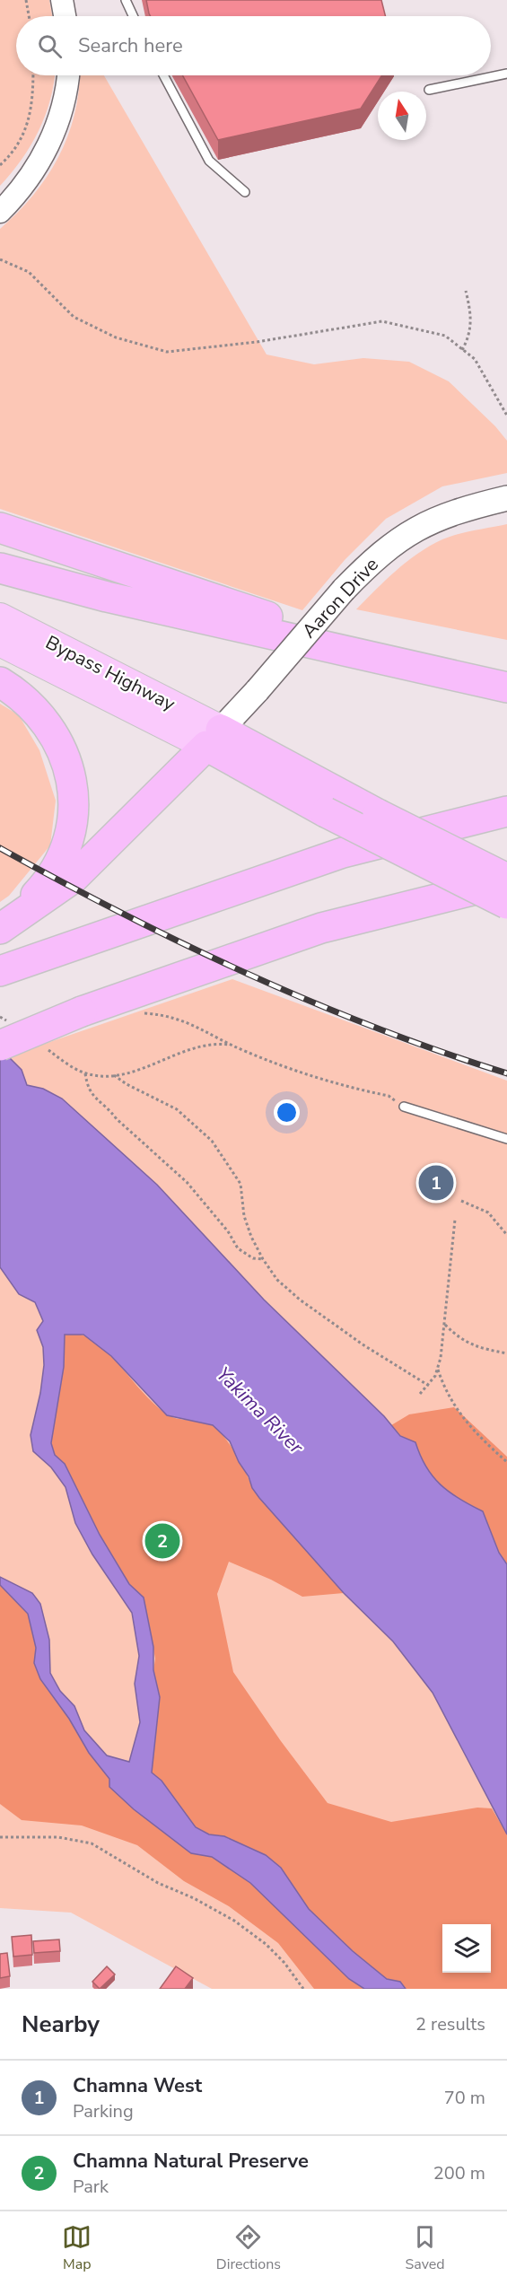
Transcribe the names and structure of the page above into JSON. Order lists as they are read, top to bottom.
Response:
{
  "streets": {
    "highway": ["Bypass Highway"],
    "main road": ["Aaron Drive"]
  },
  "crossings": [
    ["Aaron Drive", "Bypass Highway"]
  ],
  "water": ["Yakima River"],
  "north": "top",
  "page": {
    "search": "Search here",
    "pins": ["1", "2"],
    "heading": ["Nearby", "2 results"],
    "list": [
      {
        "mark": "1",
        "name": "Chamna West",
        "note": "Parking",
        "value": "70 m"
      },
      {
        "mark": "2",
        "name": "Chamna Natural Preserve",
        "note": "Park",
        "value": "200 m"
      }
    ],
    "nav": ["Map", "Directions", "Saved"]
  }
}
